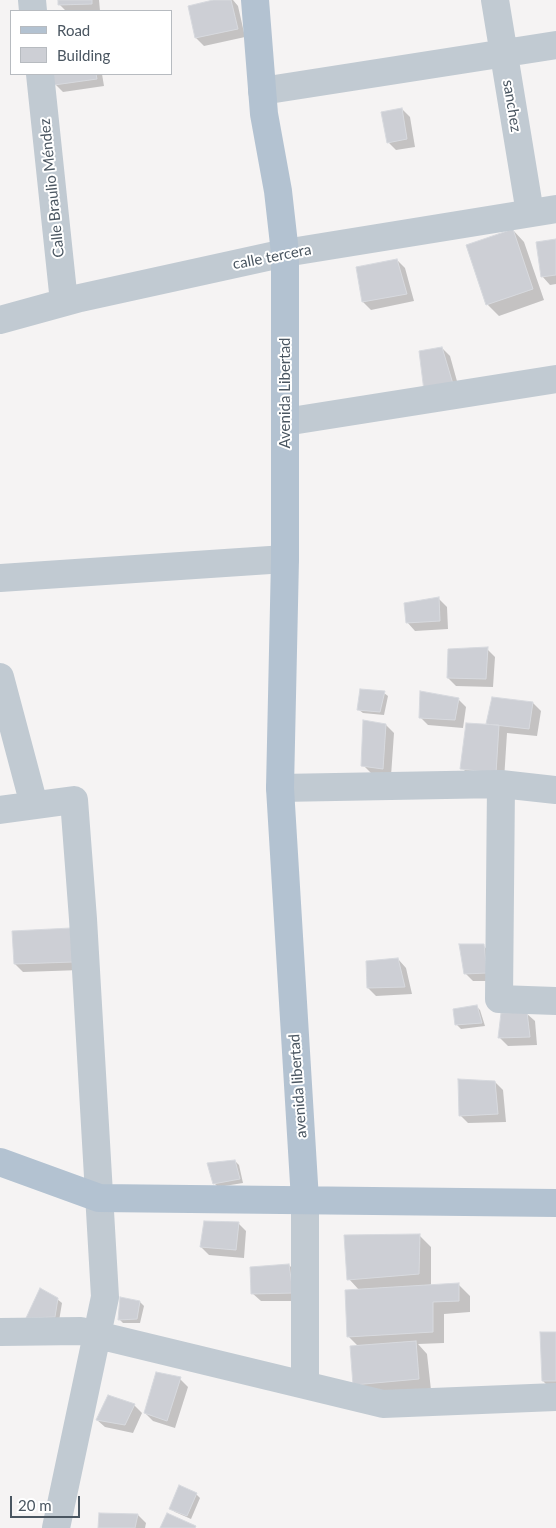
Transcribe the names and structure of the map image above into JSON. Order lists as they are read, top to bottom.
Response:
{
  "streets": {
    "main road": ["Avenida Libertad", "avenida libertad"],
    "street": ["sanchez", "Calle Braulio Méndez", "calle tercera"]
  },
  "crossings": [
    ["sanchez", "calle tercera"],
    ["Calle Braulio Méndez", "calle tercera"],
    ["calle tercera", "Avenida Libertad"],
    ["Avenida Libertad", "avenida libertad"]
  ],
  "legend": ["Road", "Building"],
  "scale_bar": "20 m"
}
